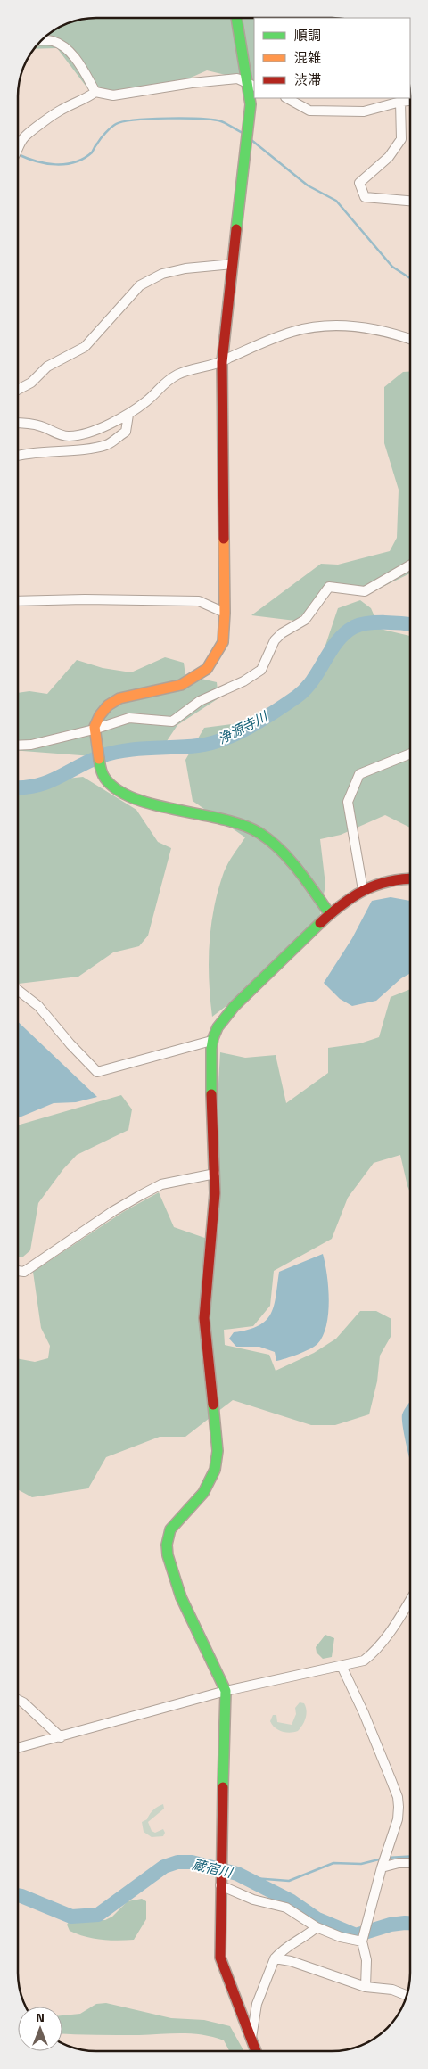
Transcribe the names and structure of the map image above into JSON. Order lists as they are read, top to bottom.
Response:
{
  "water": ["浄源寺川", "蔵宿川"],
  "legend": ["順調", "混雑", "渋滞"],
  "north": "top"
}
